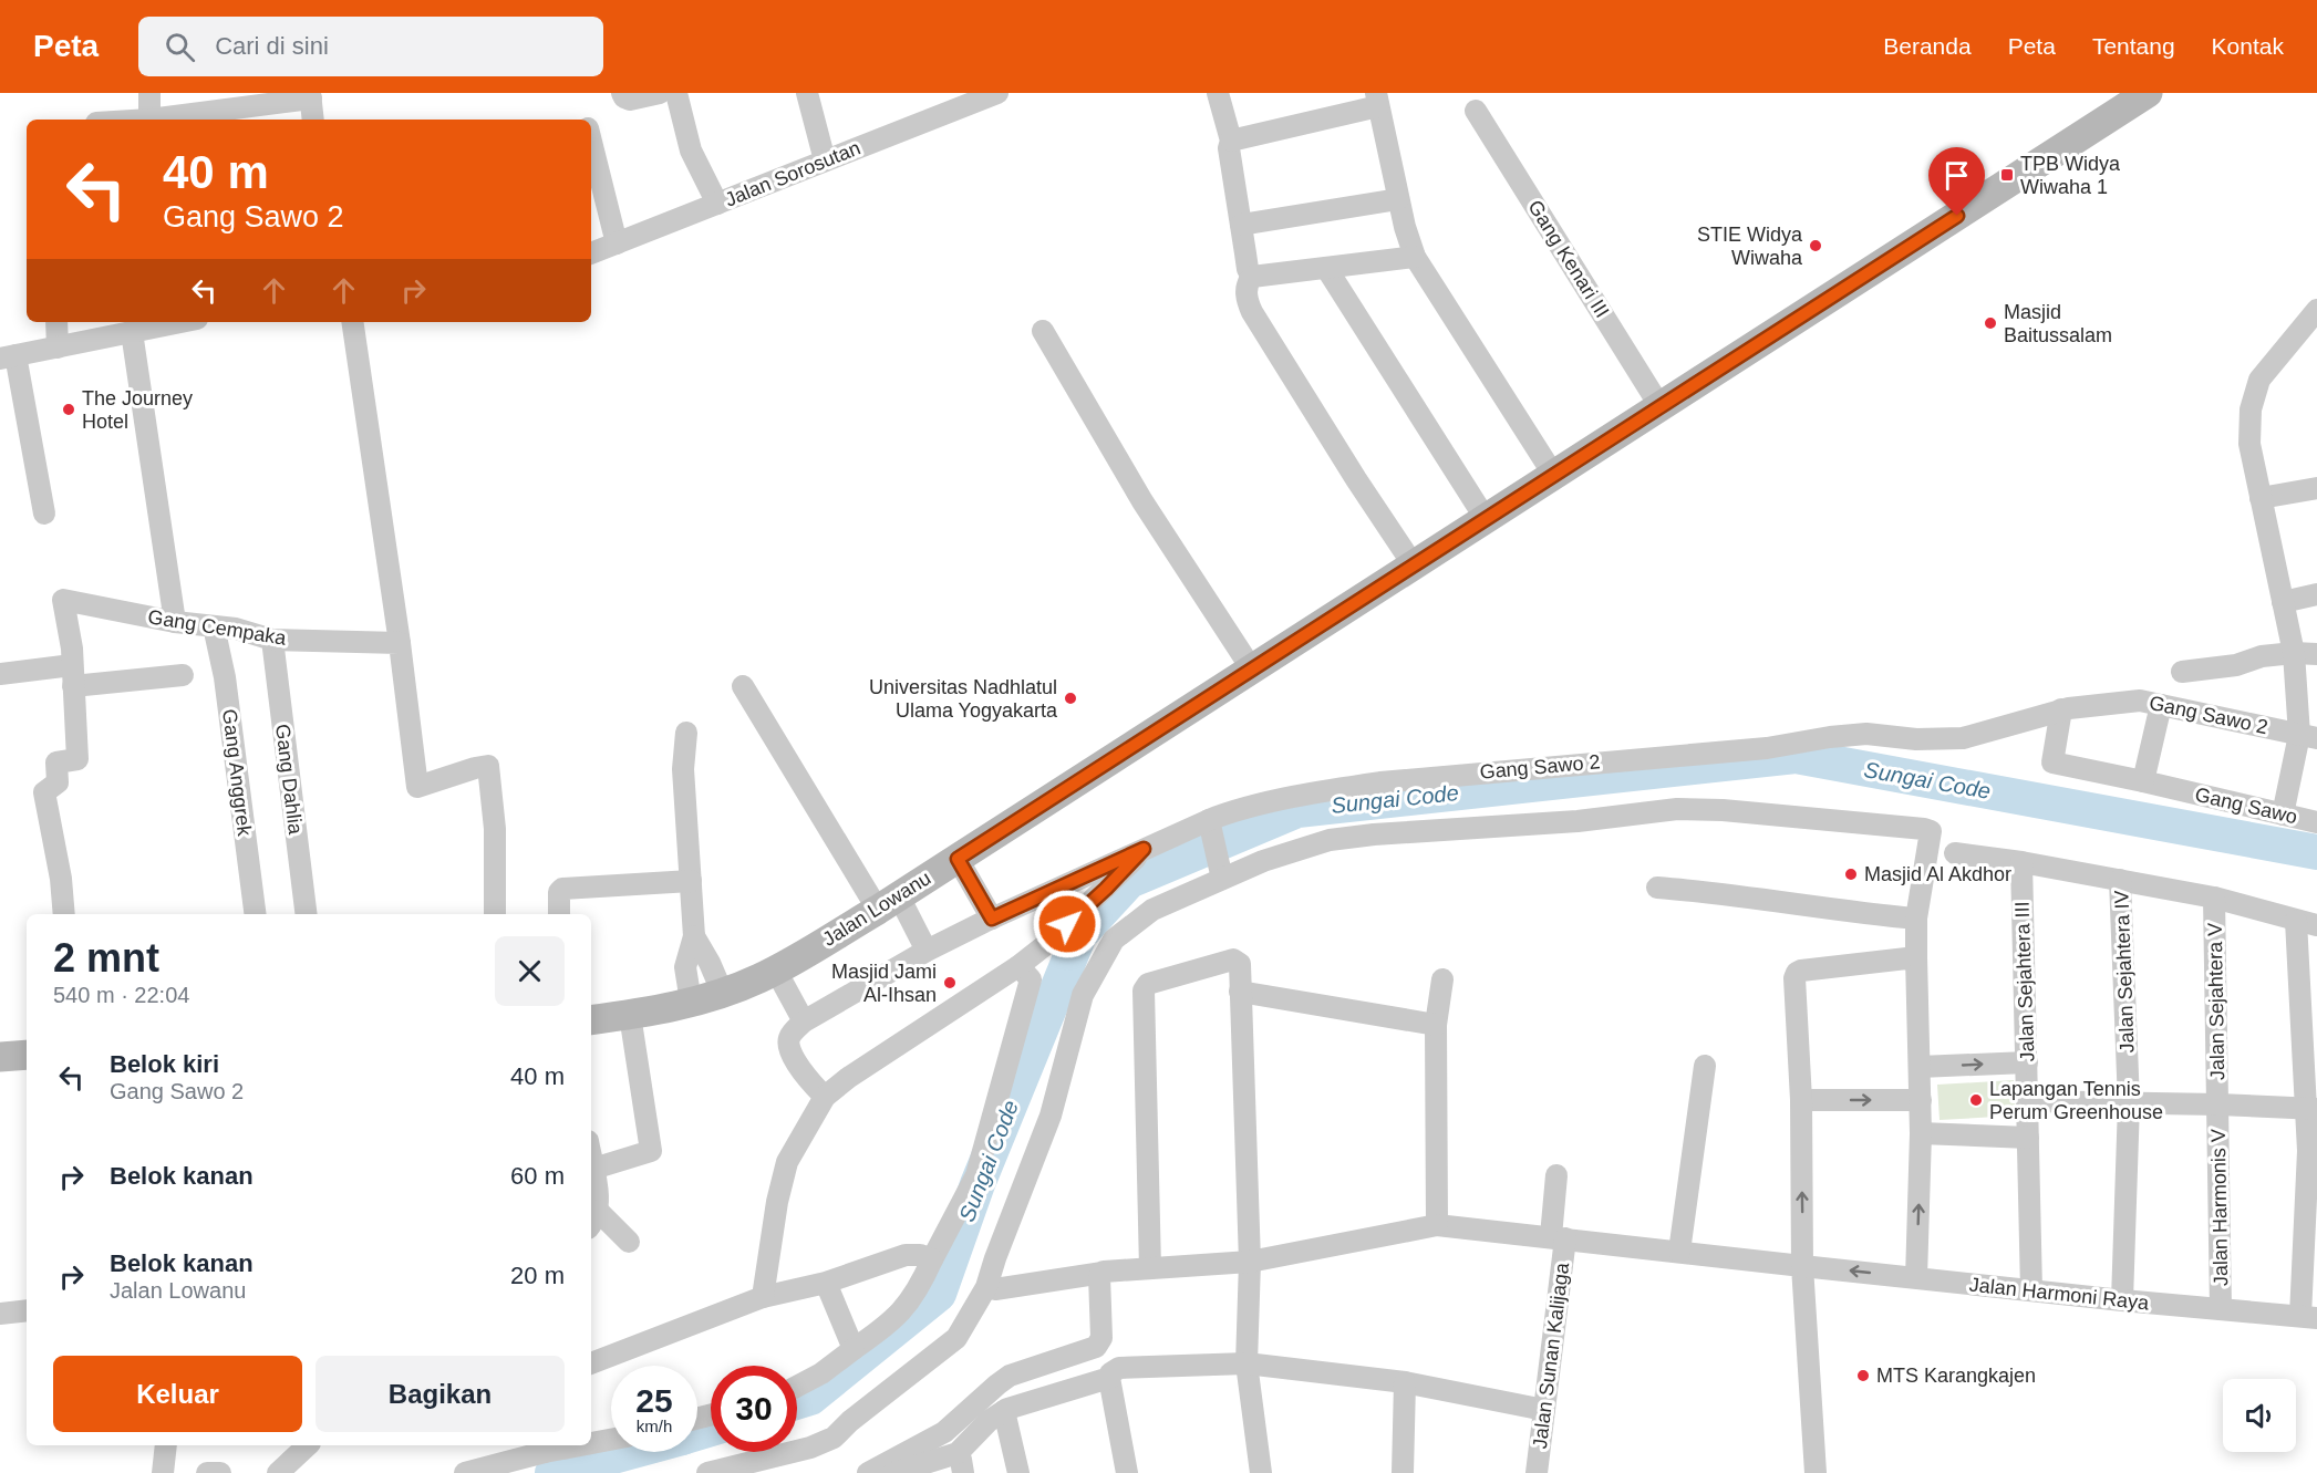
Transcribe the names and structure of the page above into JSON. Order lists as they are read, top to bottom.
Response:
{
  "streets": {
    "main road": ["Jalan Lowanu"],
    "street": [
      "Jalan Sorosutan",
      "Gang Kenari III",
      "Gang Cempaka",
      "Gang Sawo 2",
      "Gang Anggrek",
      "Gang Dahlia",
      "Gang Sawo",
      "Jalan Sejahtera IV",
      "Jalan Sejahtera III",
      "Jalan Sejahtera V",
      "Jalan Harmonis V",
      "Jalan Harmoni Raya",
      "Jalan Sunan Kalijaga"
    ]
  },
  "crossings": [
    ["Gang Kenari III", "Jalan Lowanu"],
    ["Gang Cempaka", "Gang Anggrek"],
    ["Gang Cempaka", "Gang Dahlia"],
    ["Gang Sawo 2", "Gang Sawo"],
    ["Jalan Sejahtera IV", "Jalan Harmoni Raya"],
    ["Jalan Sejahtera III", "Jalan Harmoni Raya"],
    ["Jalan Sejahtera V", "Jalan Harmonis V"],
    ["Jalan Harmonis V", "Jalan Harmoni Raya"],
    ["Jalan Harmoni Raya", "Jalan Sunan Kalijaga"]
  ],
  "water": ["Sungai Code"],
  "places": {
    "transit": ["TPB Widya Wiwaha 1"],
    "other": [
      "STIE Widya Wiwaha",
      "Masjid Baitussalam",
      "The Journey Hotel",
      "Universitas Nadhlatul Ulama Yogyakarta",
      "Masjid Al Akdhor",
      "Masjid Jami Al-Ihsan",
      "Lapangan Tennis Perum Greenhouse",
      "MTS Karangkajen"
    ]
  },
  "page": {
    "header": "Peta",
    "search": "Cari di sini",
    "nav": [
      "Beranda",
      "Peta",
      "Tentang",
      "Kontak"
    ],
    "turn": ["40 m", "Gang Sawo 2"],
    "heading": ["2 mnt", "540 m · 22:04"],
    "list": [
      {
        "name": "Belok kiri",
        "note": "Gang Sawo 2",
        "value": "40 m"
      },
      {
        "name": "Belok kanan",
        "value": "60 m"
      },
      {
        "name": "Belok kanan",
        "note": "Jalan Lowanu",
        "value": "20 m"
      }
    ],
    "buttons": ["Keluar", "Bagikan"],
    "speed": "25 km/h",
    "limit": "30"
  }
}
